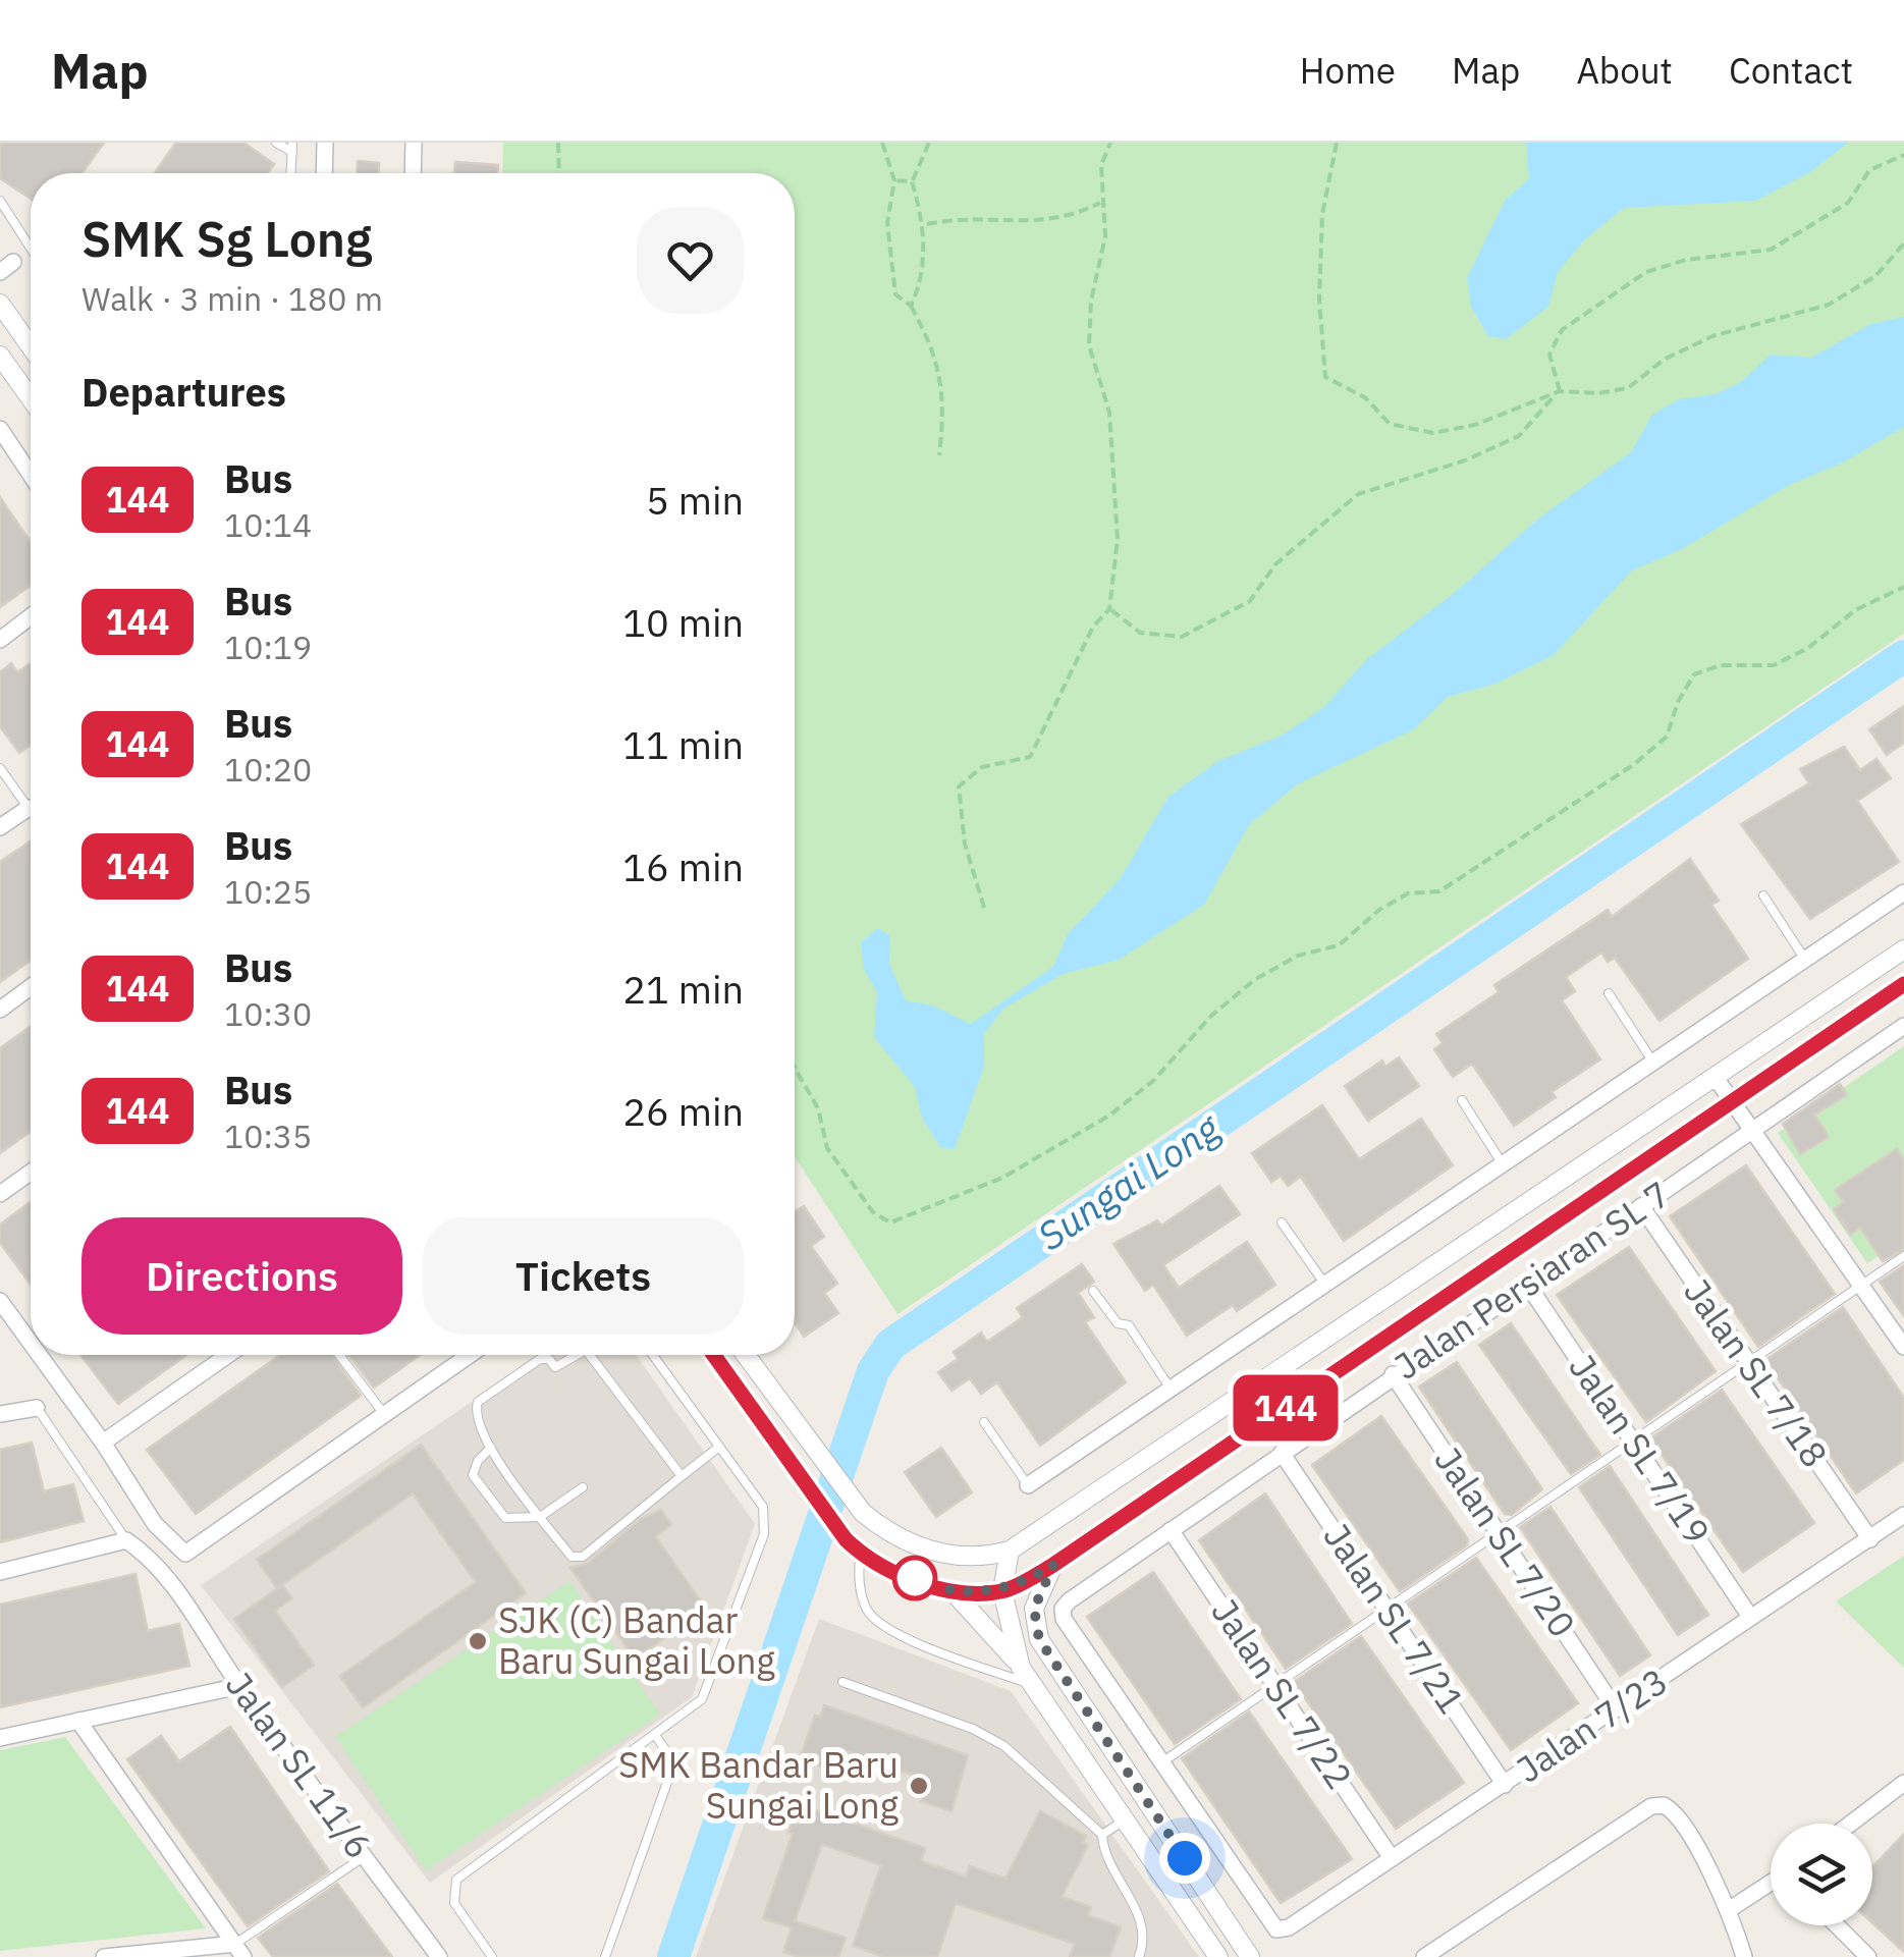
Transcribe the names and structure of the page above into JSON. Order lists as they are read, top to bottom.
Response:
{
  "streets": {
    "street": [
      "Jalan Persiaran SL 7",
      "Jalan SL 7/18",
      "Jalan SL 7/19",
      "Jalan SL 7/20",
      "Jalan SL 7/21",
      "Jalan SL 7/22",
      "Jalan 7/23",
      "Jalan SL 11/6"
    ]
  },
  "crossings": [
    ["Jalan Persiaran SL 7", "Jalan SL 7/18"],
    ["Jalan Persiaran SL 7", "Jalan SL 7/19"],
    ["Jalan Persiaran SL 7", "Jalan SL 7/20"],
    ["Jalan Persiaran SL 7", "Jalan SL 7/21"],
    ["Jalan Persiaran SL 7", "Jalan SL 7/22"],
    ["Jalan Persiaran SL 7", "Jalan 7/23"],
    ["Jalan SL 7/18", "Jalan 7/23"],
    ["Jalan SL 7/19", "Jalan 7/23"],
    ["Jalan SL 7/20", "Jalan 7/23"],
    ["Jalan SL 7/21", "Jalan 7/23"],
    ["Jalan SL 7/22", "Jalan 7/23"]
  ],
  "water": ["Sungai Long"],
  "places": ["SJK (C) Bandar Baru Sungai Long", "SMK Bandar Baru Sungai Long"],
  "lines": ["bus line 144"],
  "page": {
    "header": "Map",
    "nav": [
      "Home",
      "Map",
      "About",
      "Contact"
    ],
    "on_map": "144",
    "heading": [
      ["SMK Sg Long", "Walk · 3 min · 180 m"],
      "Departures"
    ],
    "list": [
      {
        "mark": "144",
        "name": "Bus",
        "note": "10:14",
        "value": "5 min"
      },
      {
        "mark": "144",
        "name": "Bus",
        "note": "10:19",
        "value": "10 min"
      },
      {
        "mark": "144",
        "name": "Bus",
        "note": "10:20",
        "value": "11 min"
      },
      {
        "mark": "144",
        "name": "Bus",
        "note": "10:25",
        "value": "16 min"
      },
      {
        "mark": "144",
        "name": "Bus",
        "note": "10:30",
        "value": "21 min"
      },
      {
        "mark": "144",
        "name": "Bus",
        "note": "10:35",
        "value": "26 min"
      }
    ],
    "buttons": ["Directions", "Tickets"]
  }
}
